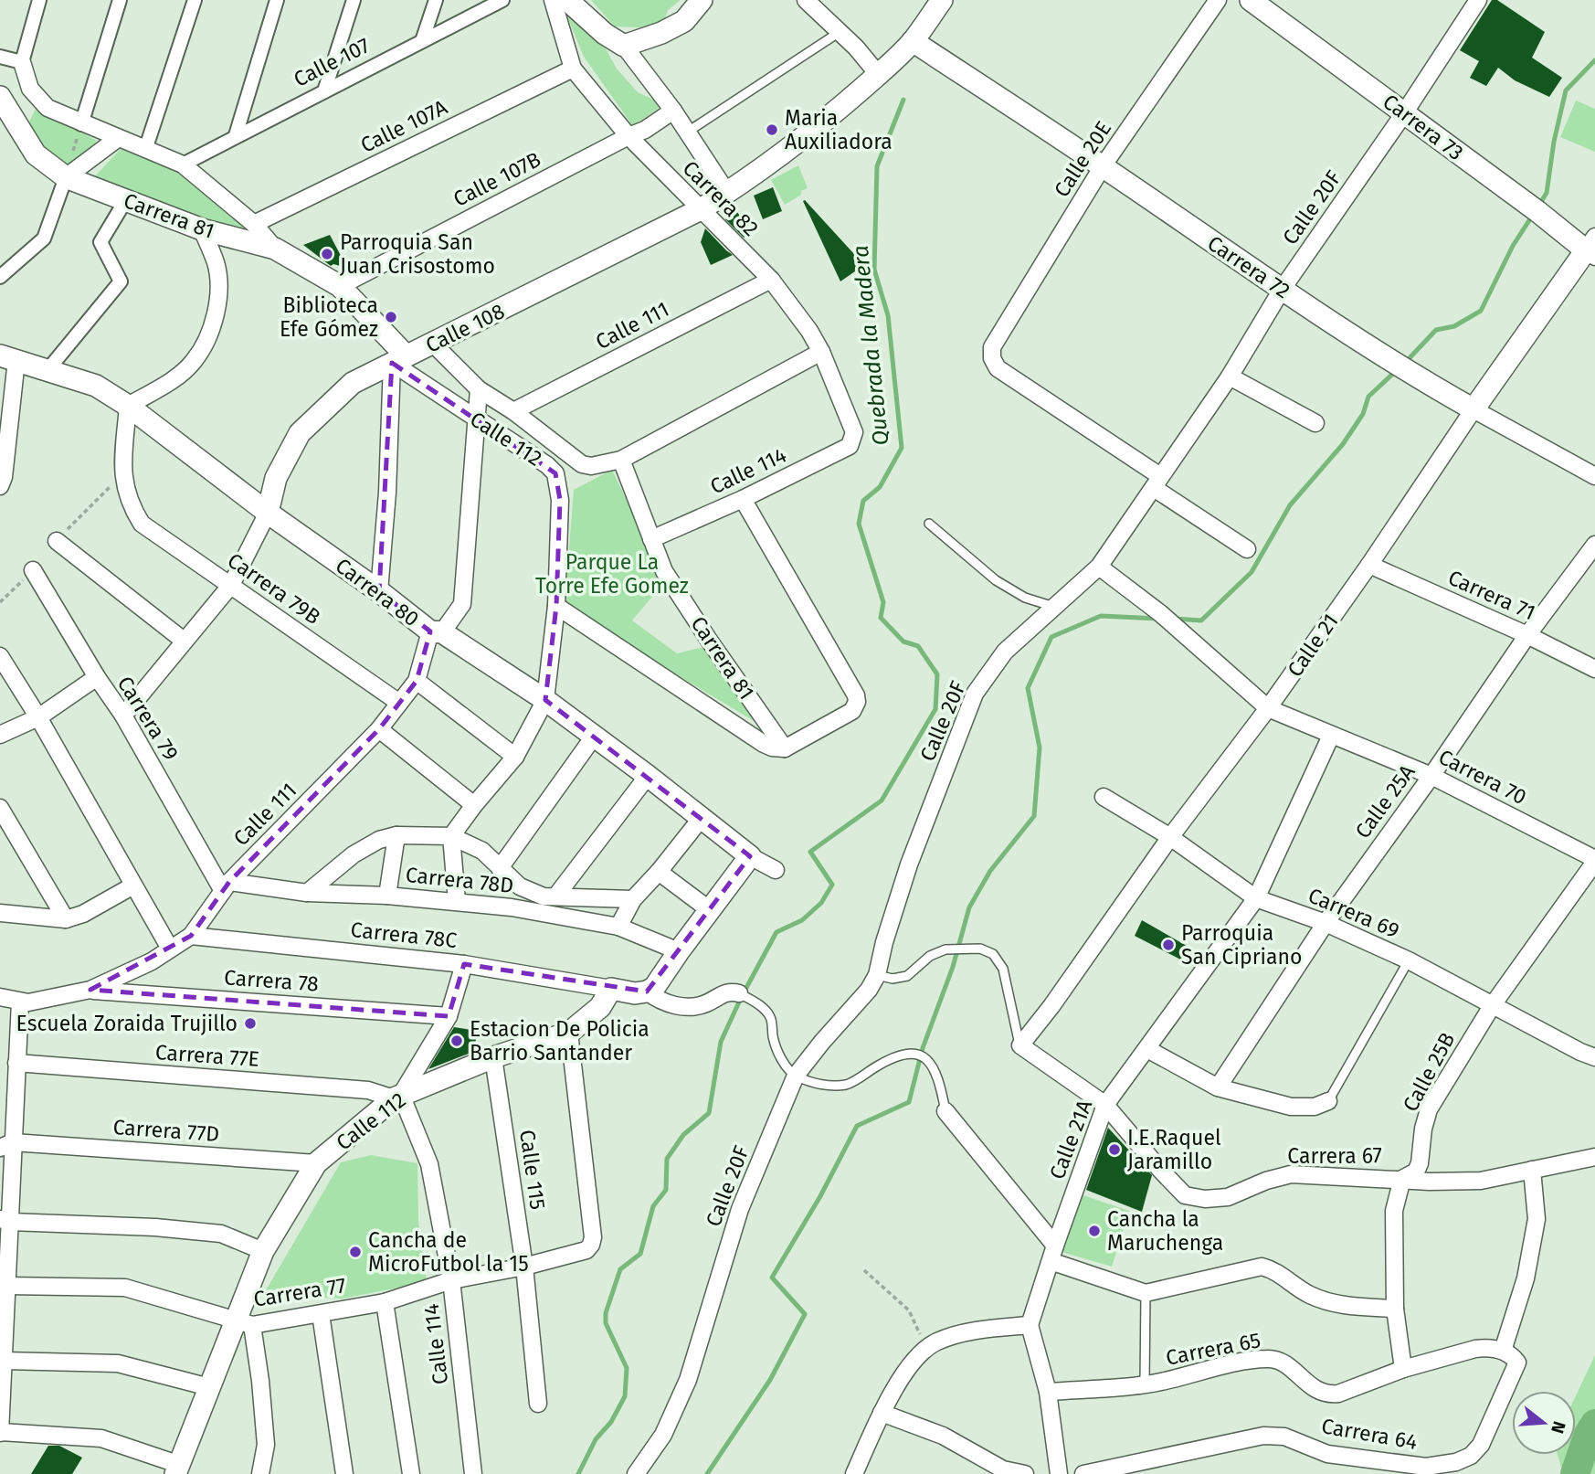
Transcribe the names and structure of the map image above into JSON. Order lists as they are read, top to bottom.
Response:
{
  "streets": {
    "street": [
      "Calle 107",
      "Calle 107A",
      "Carrera 73",
      "Calle 20E",
      "Calle 107B",
      "Carrera 82",
      "Calle 20F",
      "Carrera 81",
      "Carrera 72",
      "Calle 111",
      "Calle 108",
      "Calle 112",
      "Calle 114",
      "Carrera 79B",
      "Carrera 80",
      "Carrera 71",
      "Calle 21",
      "Carrera 79",
      "Carrera 70",
      "Calle 25A",
      "Carrera 78D",
      "Carrera 69",
      "Carrera 78C",
      "Carrera 78",
      "Carrera 77E",
      "Calle 25B",
      "Carrera 77D",
      "Calle 21A",
      "Carrera 67",
      "Calle 115",
      "Carrera 77",
      "Carrera 65",
      "Carrera 64"
    ]
  },
  "crossings": [
    ["Calle 107", "Carrera 81"],
    ["Calle 107A", "Carrera 82"],
    ["Calle 107A", "Carrera 81"],
    ["Carrera 73", "Calle 20F"],
    ["Carrera 73", "Calle 21"],
    ["Calle 20E", "Calle 20F"],
    ["Calle 20E", "Carrera 72"],
    ["Calle 107B", "Carrera 82"],
    ["Calle 107B", "Carrera 81"],
    ["Carrera 82", "Calle 111"],
    ["Carrera 82", "Calle 108"],
    ["Carrera 82", "Calle 114"],
    ["Calle 20F", "Carrera 72"],
    ["Calle 20F", "Carrera 70"],
    ["Carrera 81", "Calle 108"],
    ["Carrera 81", "Calle 112"],
    ["Carrera 81", "Calle 114"],
    ["Carrera 72", "Calle 108"],
    ["Carrera 72", "Calle 21"],
    ["Calle 111", "Calle 112"],
    ["Calle 111", "Carrera 79B"],
    ["Calle 111", "Carrera 80"],
    ["Calle 111", "Carrera 79"],
    ["Calle 111", "Carrera 78D"],
    ["Calle 111", "Carrera 78C"],
    ["Calle 111", "Carrera 78"],
    ["Calle 108", "Calle 112"],
    ["Calle 108", "Carrera 79B"],
    ["Calle 108", "Carrera 80"],
    ["Calle 108", "Carrera 79"],
    ["Calle 112", "Calle 114"],
    ["Calle 112", "Carrera 80"],
    ["Calle 112", "Carrera 78C"],
    ["Calle 112", "Carrera 77E"],
    ["Calle 112", "Carrera 77D"],
    ["Calle 112", "Calle 115"],
    ["Calle 112", "Carrera 77"],
    ["Calle 114", "Carrera 77E"],
    ["Calle 114", "Carrera 77"],
    ["Carrera 79B", "Carrera 80"],
    ["Carrera 71", "Calle 21"],
    ["Carrera 71", "Calle 25A"],
    ["Calle 21", "Carrera 70"],
    ["Calle 21", "Carrera 69"],
    ["Calle 21", "Carrera 67"],
    ["Carrera 79", "Carrera 78D"],
    ["Carrera 70", "Calle 25A"],
    ["Carrera 70", "Calle 25B"],
    ["Carrera 70", "Calle 21A"],
    ["Calle 25A", "Carrera 69"],
    ["Carrera 69", "Calle 25B"],
    ["Carrera 69", "Calle 21A"],
    ["Calle 25B", "Carrera 67"],
    ["Calle 25B", "Carrera 65"],
    ["Calle 21A", "Carrera 67"],
    ["Calle 115", "Carrera 77"],
    ["Carrera 65", "Carrera 64"]
  ],
  "water": ["Quebrada la Madera"],
  "parks": ["Parque La Torre Efe Gomez"],
  "places": [
    "Maria Auxiliadora",
    "Parroquia San Juan Crisostomo",
    "Biblioteca Efe Gómez",
    "Parroquia San Cipriano",
    "Escuela Zoraida Trujillo",
    "Estacion De Policia Barrio Santander",
    "I.E.Raquel Jaramillo",
    "Cancha la Maruchenga",
    "Cancha de MicroFutbol la 15"
  ],
  "north": "right"
}
